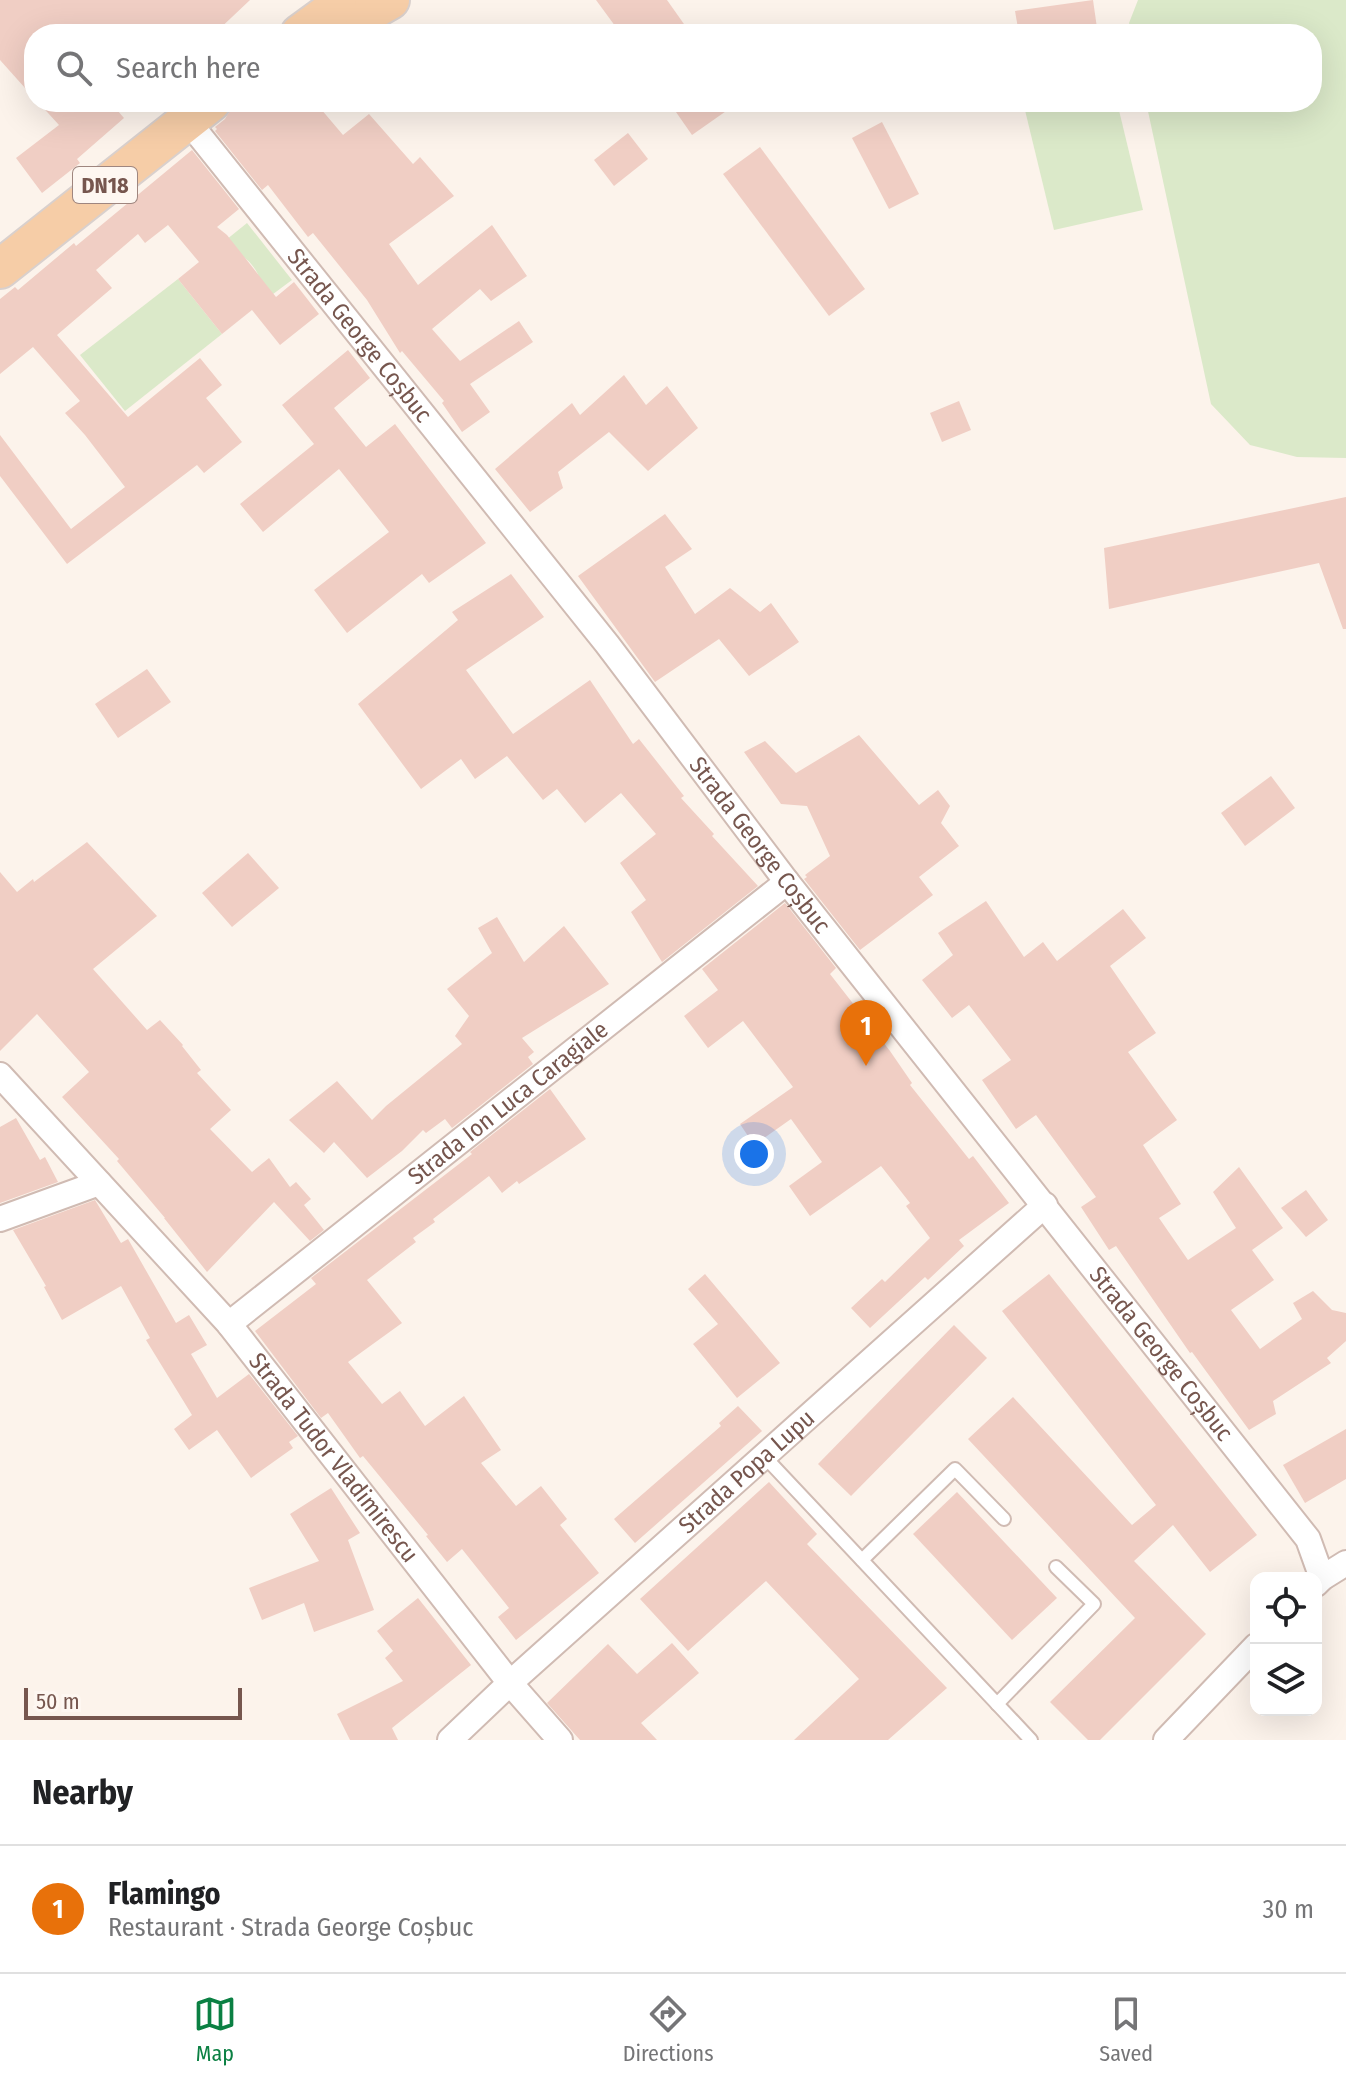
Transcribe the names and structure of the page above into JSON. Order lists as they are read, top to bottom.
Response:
{
  "streets": {
    "main road": ["DN18"],
    "street": [
      "Strada George Coșbuc",
      "Strada Ion Luca Caragiale",
      "Strada Tudor Vladimirescu",
      "Strada Popa Lupu"
    ]
  },
  "crossings": [
    ["Strada George Coșbuc", "Strada Ion Luca Caragiale"],
    ["Strada George Coșbuc", "Strada Popa Lupu"],
    ["Strada Ion Luca Caragiale", "Strada Tudor Vladimirescu"],
    ["Strada Tudor Vladimirescu", "Strada Popa Lupu"]
  ],
  "scale_bar": "50 m",
  "page": {
    "search": "Search here",
    "pins": "1",
    "scale": "50 m",
    "heading": "Nearby",
    "list": [
      {
        "mark": "1",
        "name": "Flamingo",
        "note": "Restaurant · Strada George Coșbuc",
        "value": "30 m"
      }
    ],
    "nav": ["Map", "Directions", "Saved"]
  }
}
